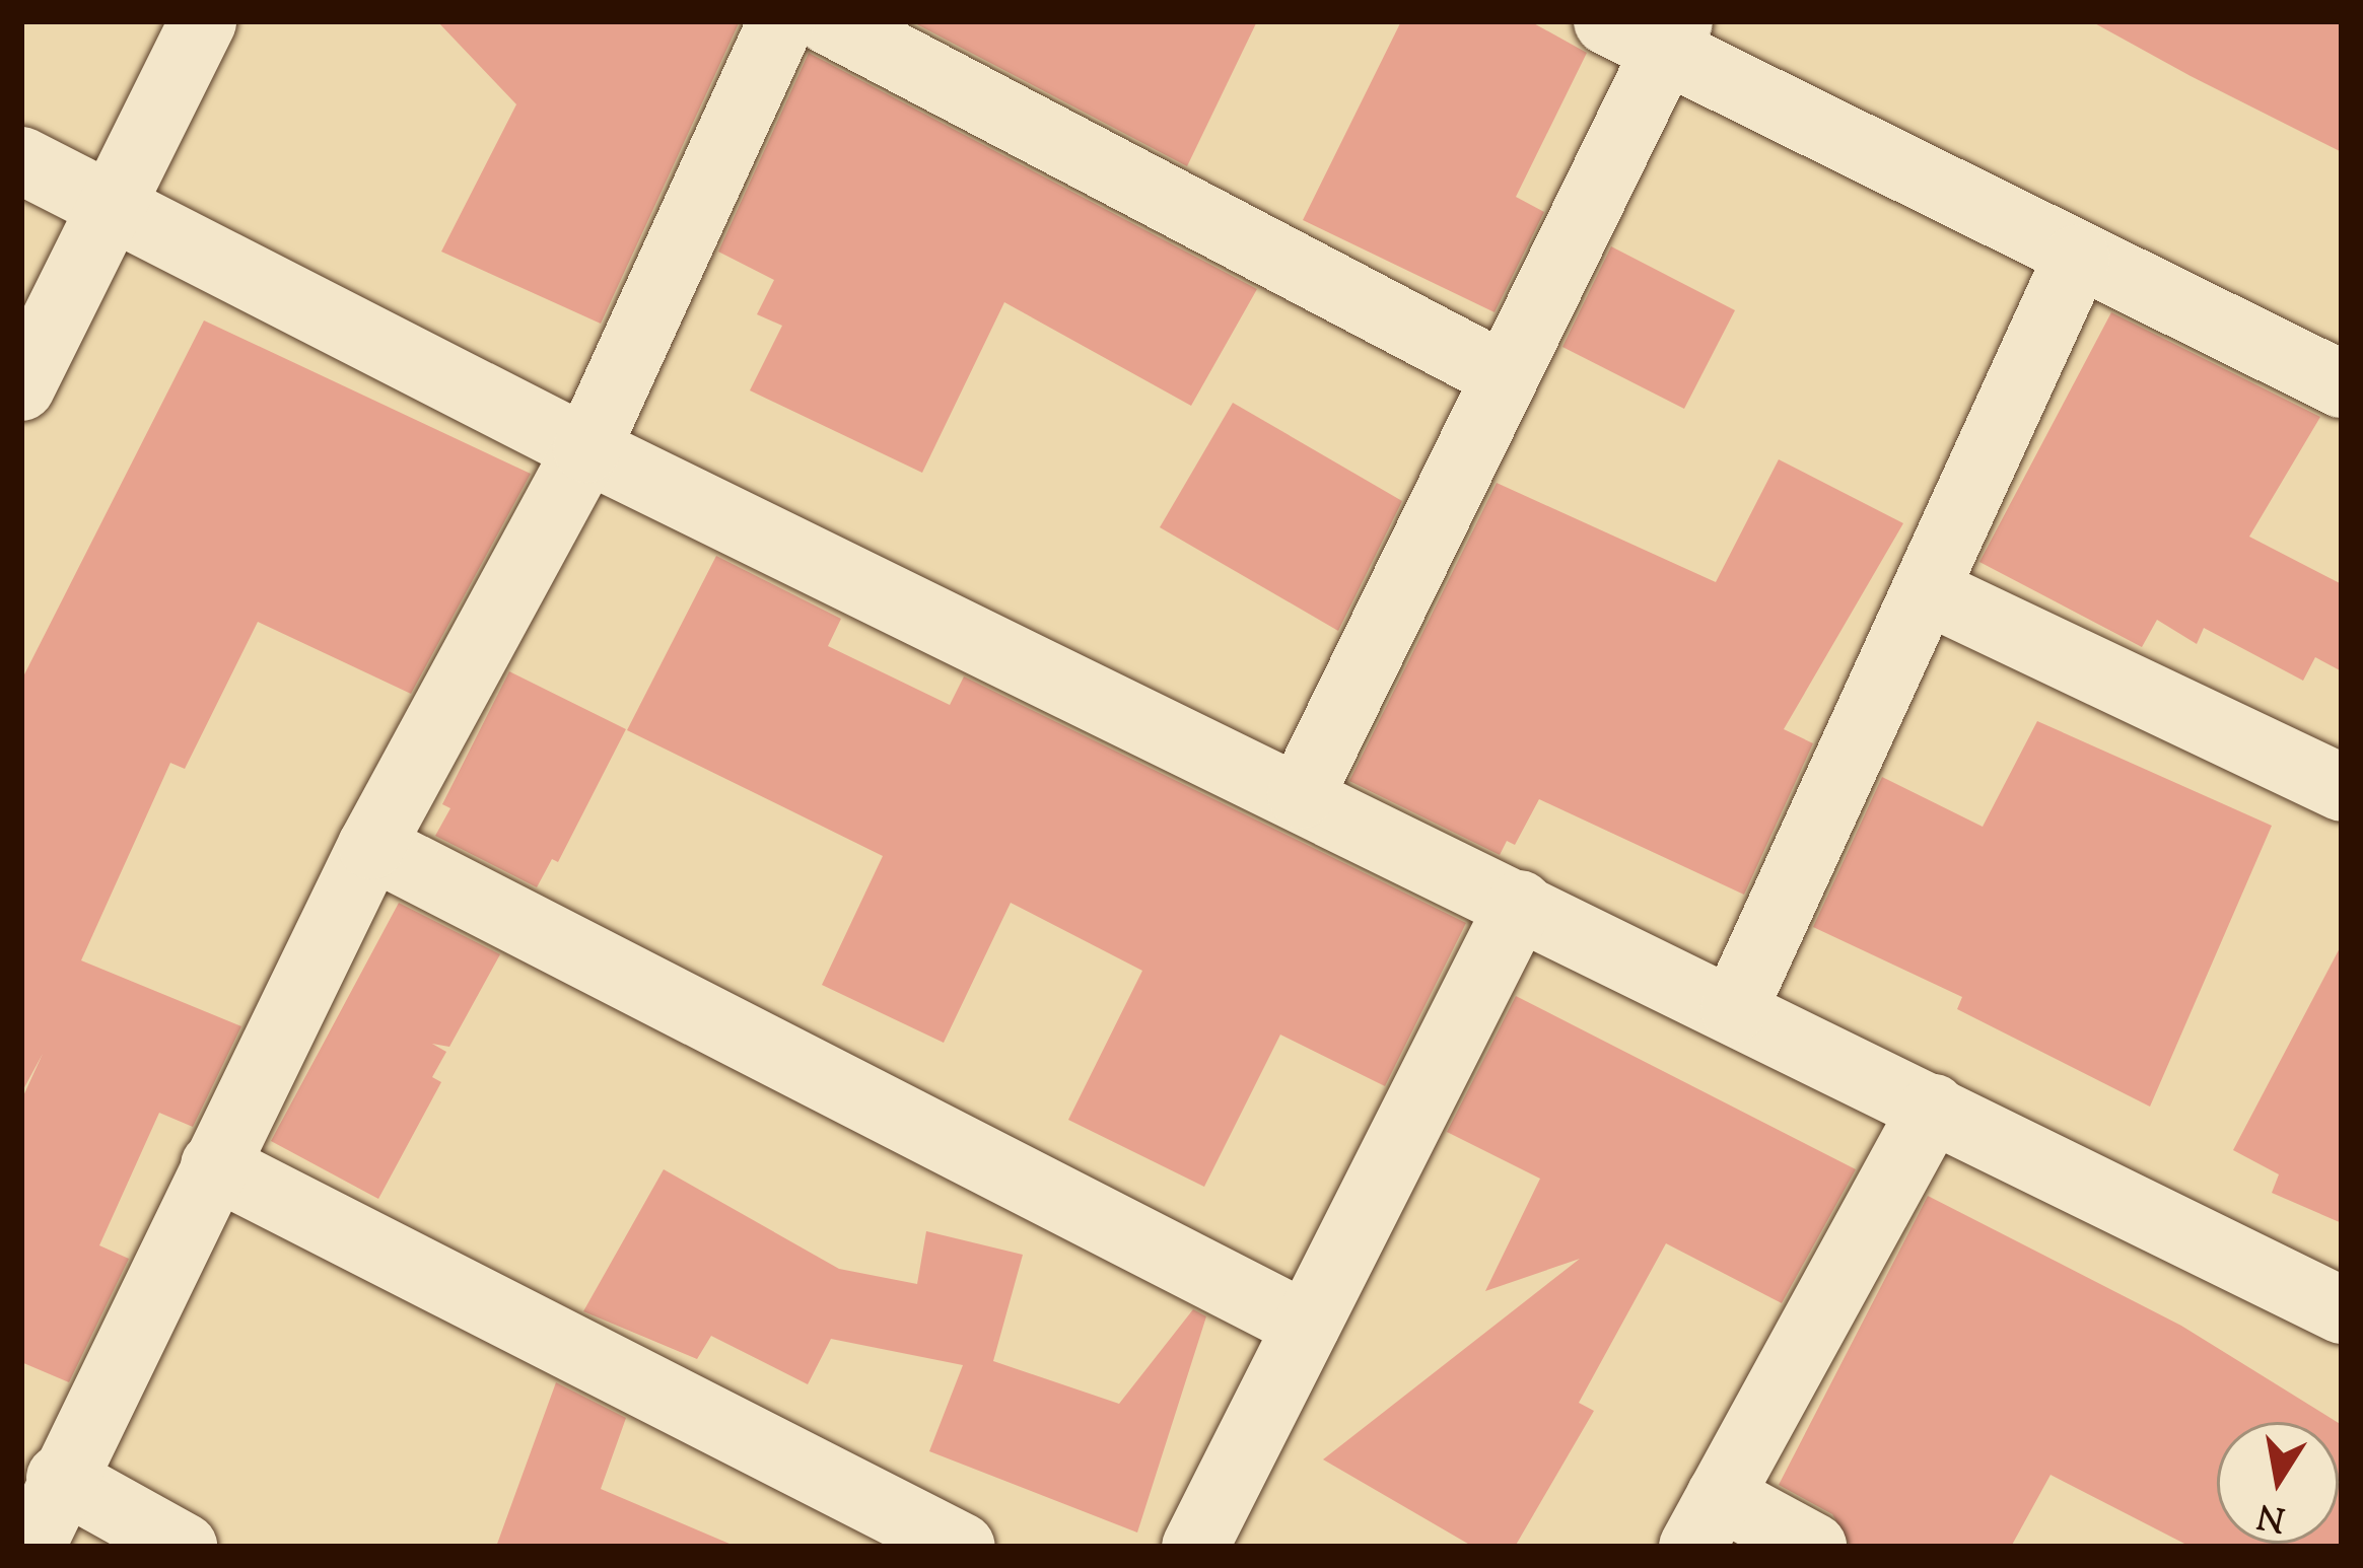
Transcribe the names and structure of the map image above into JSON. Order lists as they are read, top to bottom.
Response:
{
  "north": "bottom"
}
